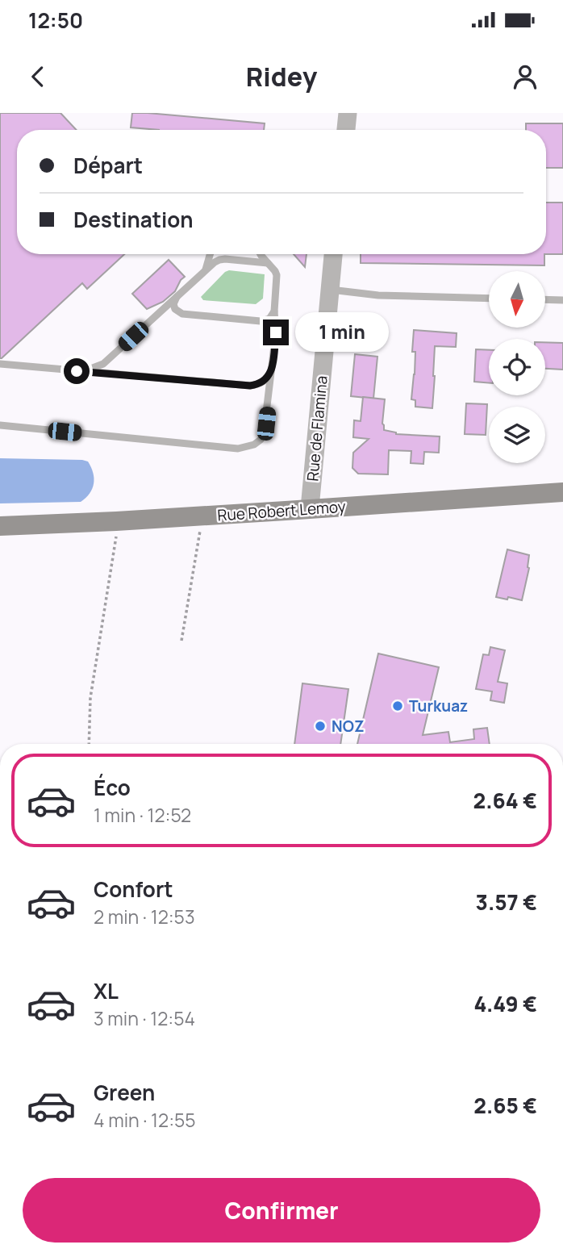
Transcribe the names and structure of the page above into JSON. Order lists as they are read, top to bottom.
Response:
{
  "streets": {
    "main road": ["Rue Robert Lemoy"],
    "street": ["Rue de Flamina"]
  },
  "crossings": [
    ["Rue de Flamina", "Rue Robert Lemoy"]
  ],
  "places": ["Turkuaz", "NOZ"],
  "north": "bottom",
  "page": {
    "status": "12:50",
    "header": "Ridey",
    "banner": ["Départ", "Destination"],
    "bubble": "1 min",
    "list": [
      {
        "name": "Éco",
        "note": "1 min · 12:52",
        "value": "2.64 €"
      },
      {
        "name": "Confort",
        "note": "2 min · 12:53",
        "value": "3.57 €"
      },
      {
        "name": "XL",
        "note": "3 min · 12:54",
        "value": "4.49 €"
      },
      {
        "name": "Green",
        "note": "4 min · 12:55",
        "value": "2.65 €"
      }
    ],
    "buttons": "Confirmer"
  }
}
